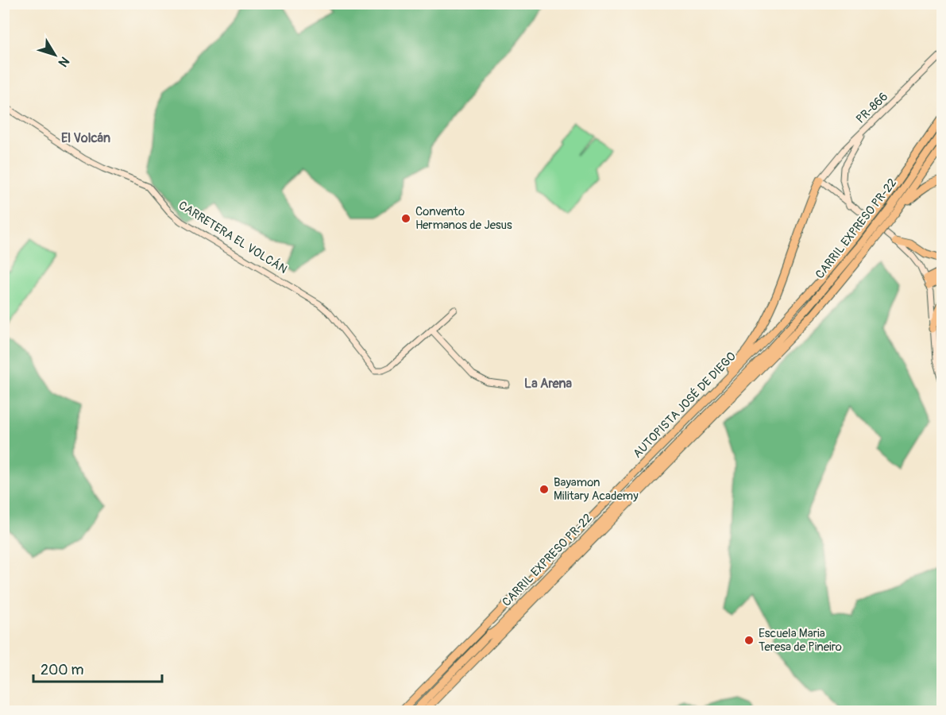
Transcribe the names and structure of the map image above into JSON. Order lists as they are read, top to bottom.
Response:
{
  "streets": {
    "highway": ["CARRIL EXPRESO PR-22", "AUTOPISTA JOSÉ DE DIEGO"],
    "street": ["PR-866", "CARRETERA EL VOLCÁN"]
  },
  "crossings": [
    ["CARRIL EXPRESO PR-22", "AUTOPISTA JOSÉ DE DIEGO"]
  ],
  "districts": ["El Volcán", "La Arena"],
  "places": ["Convento Hermanos de Jesus", "Bayamon Military Academy", "Escuela Maria Teresa de Pineiro"],
  "scale_bar": "200 m",
  "north": "bottom right"
}
